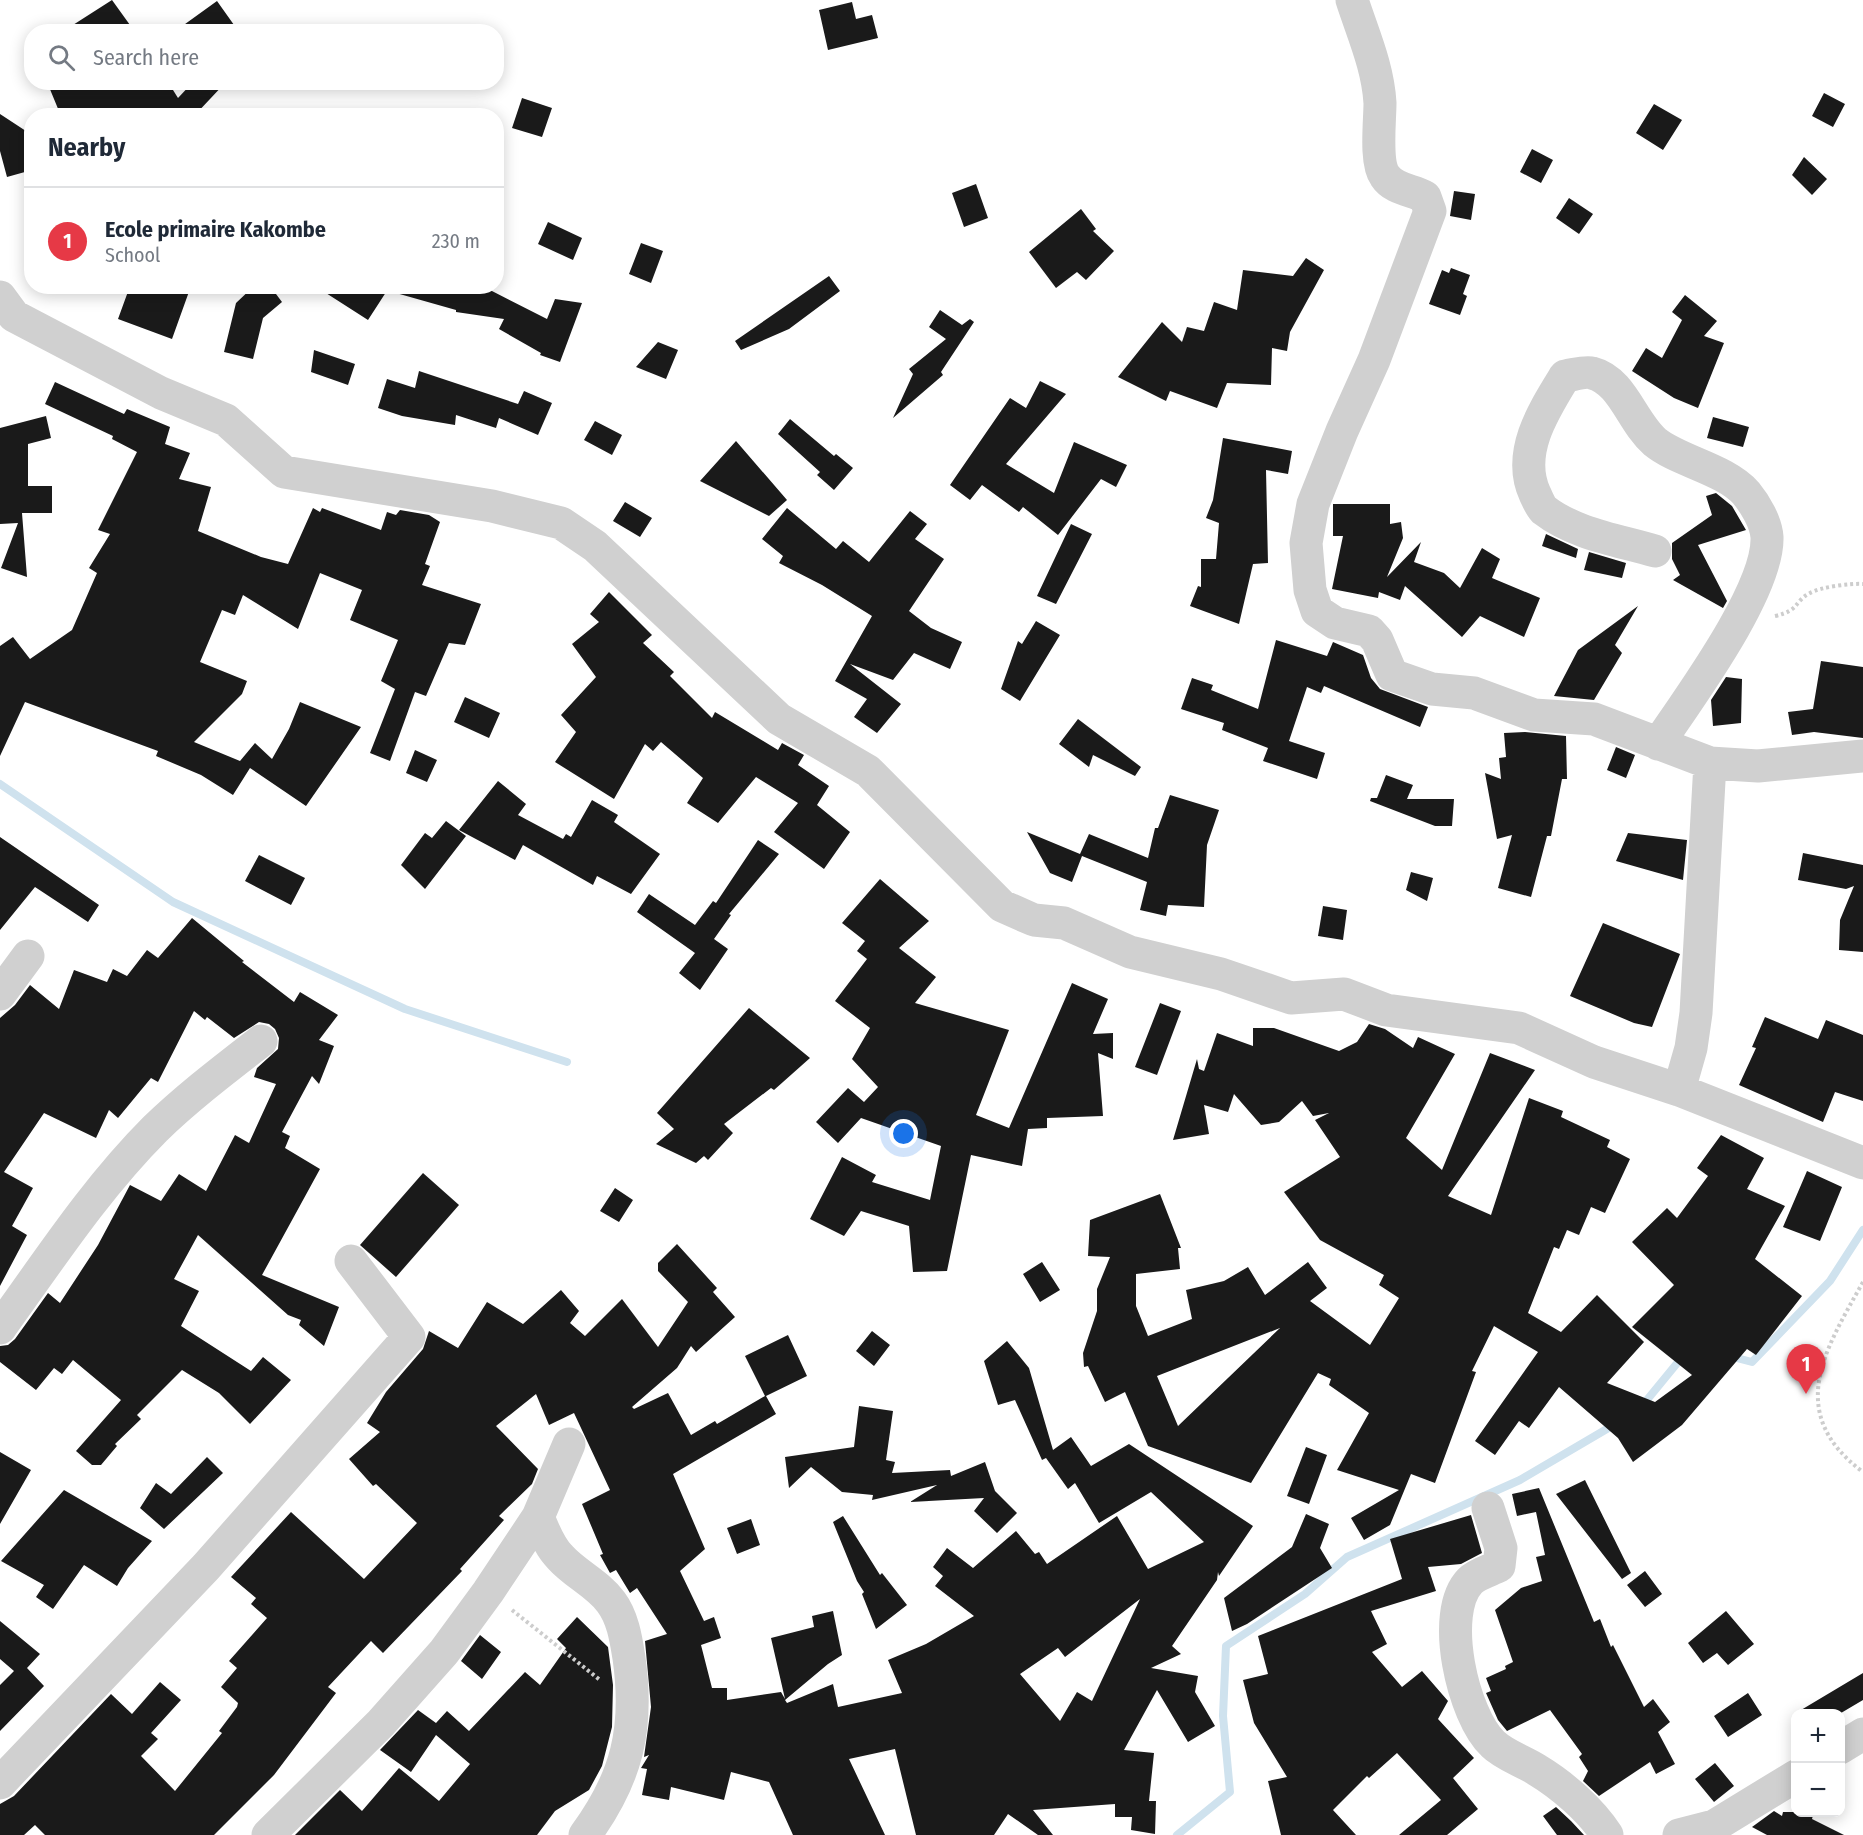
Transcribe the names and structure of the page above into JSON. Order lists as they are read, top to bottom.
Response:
{
  "page": {
    "search": "Search here",
    "heading": "Nearby",
    "list": [
      {
        "mark": "1",
        "name": "Ecole primaire Kakombe",
        "note": "School",
        "value": "230 m"
      }
    ],
    "pins": "1",
    "map_buttons": ["+", "−"]
  }
}
